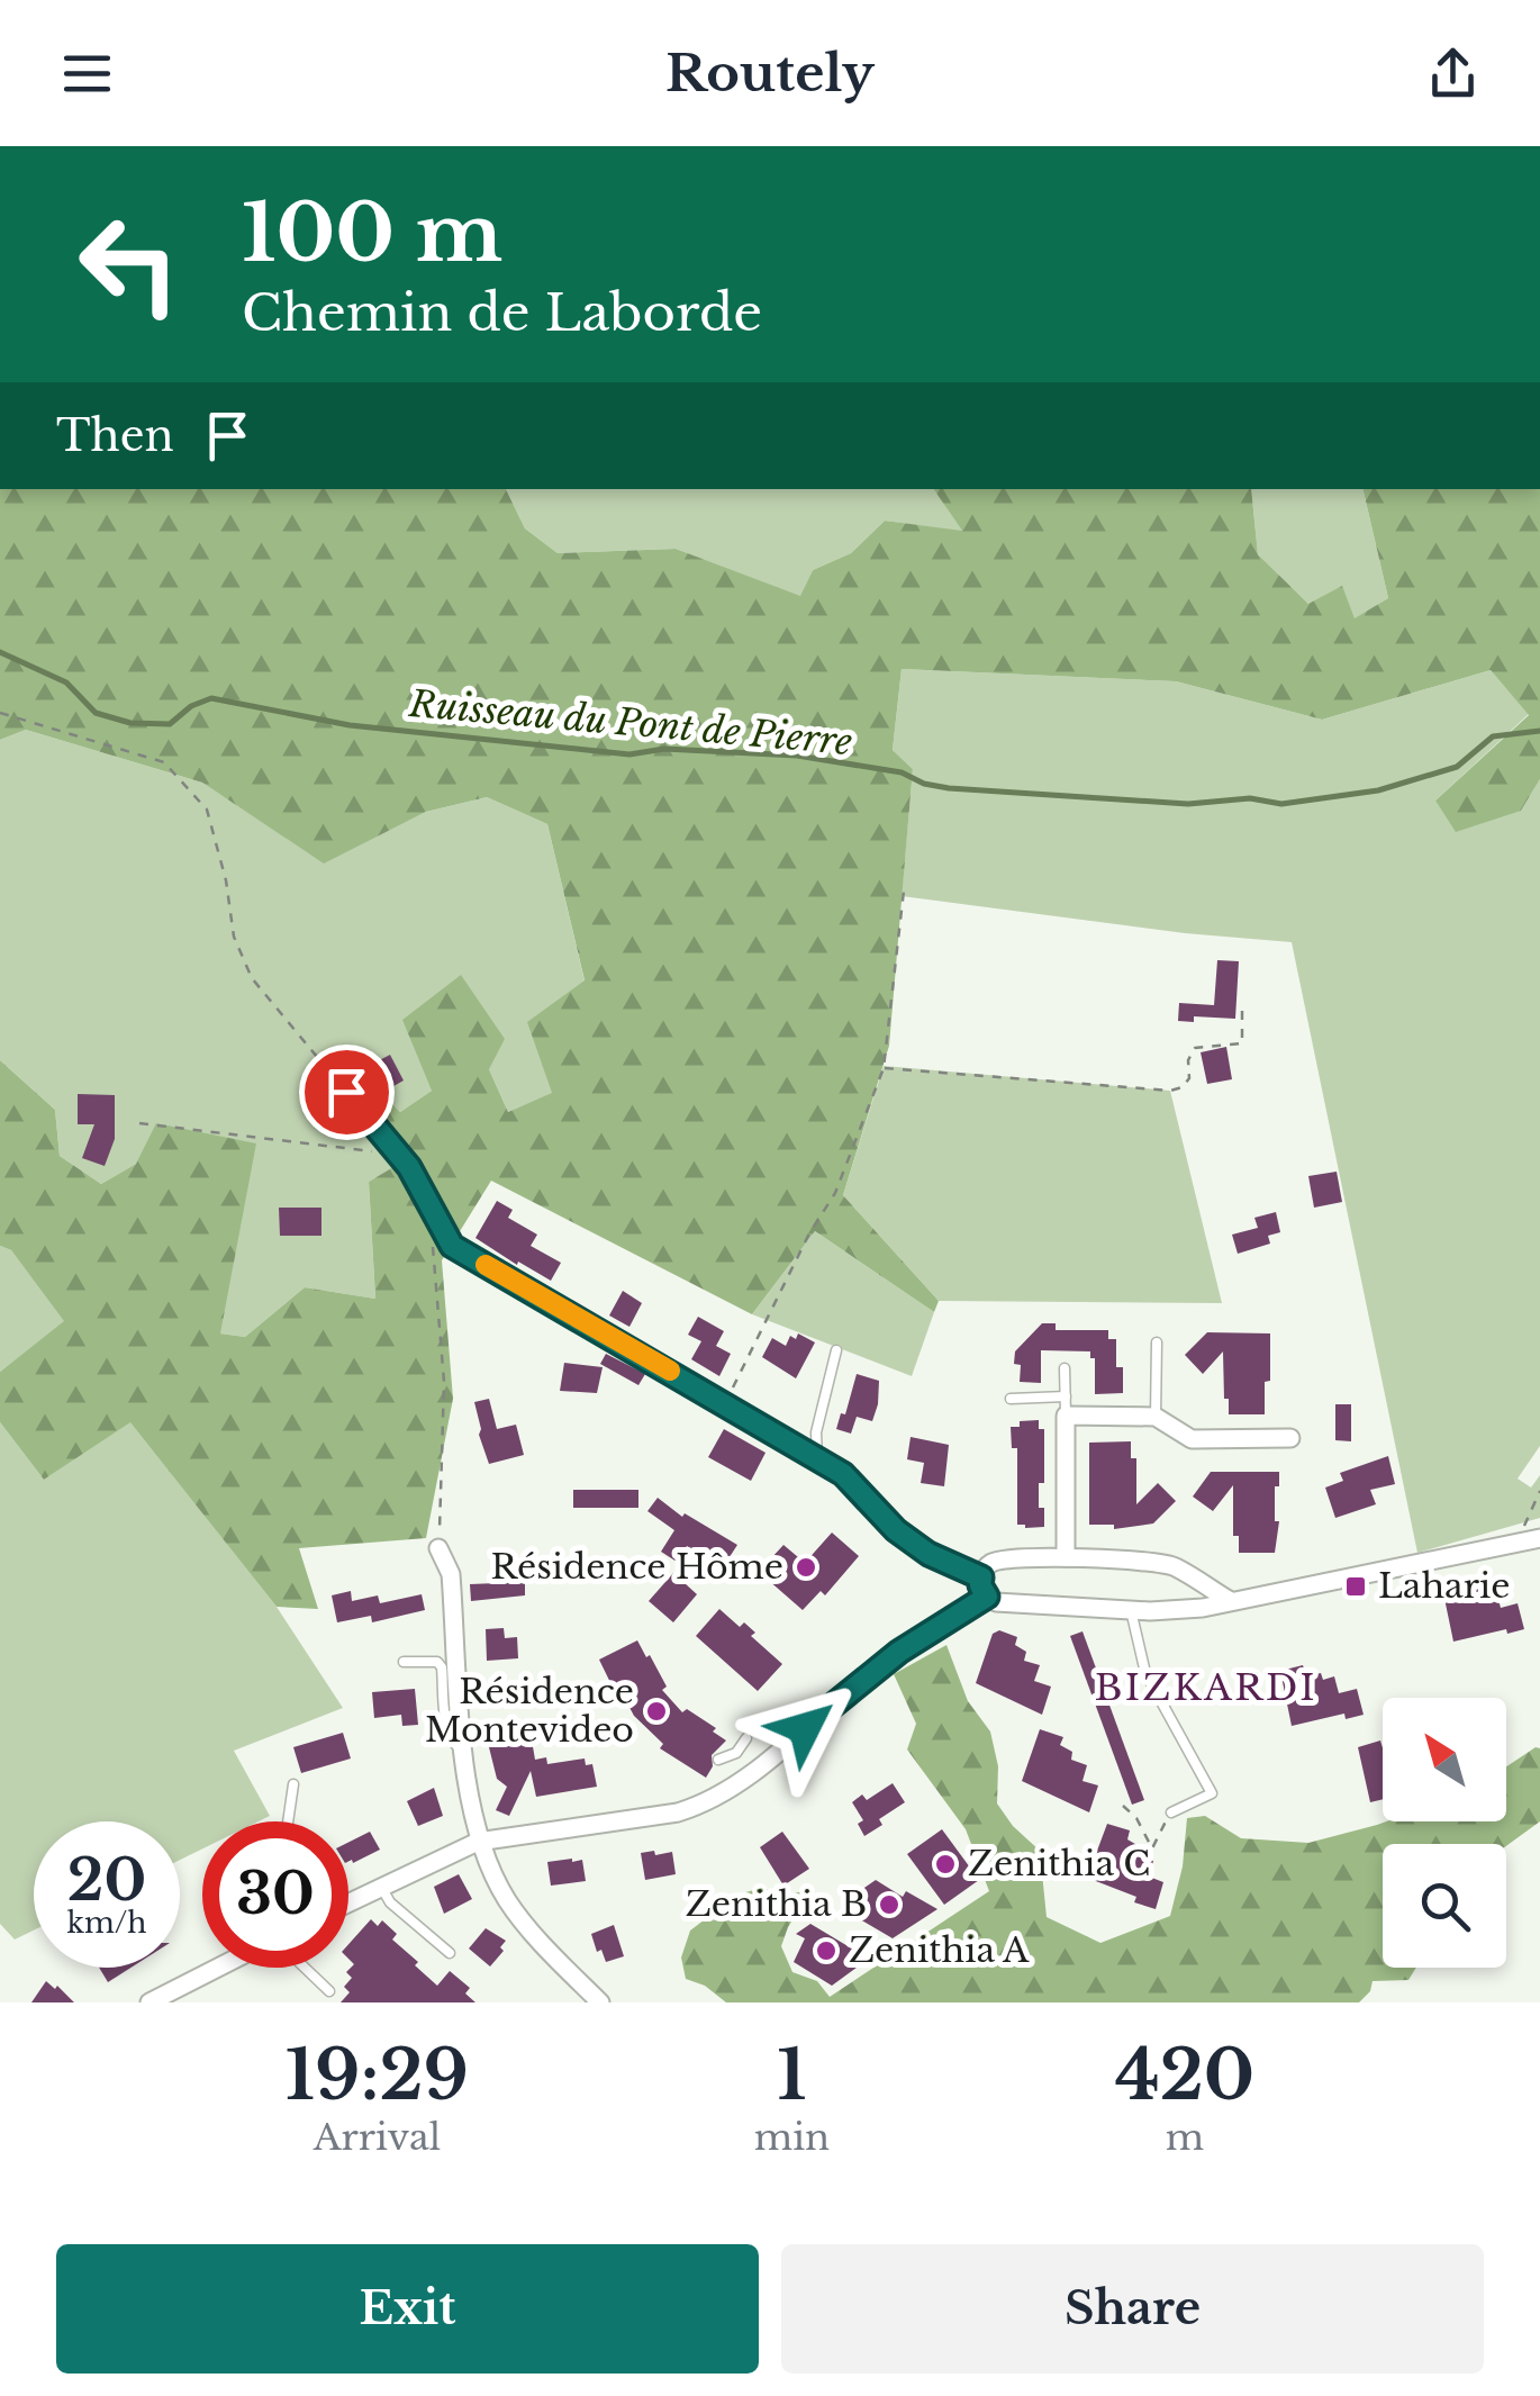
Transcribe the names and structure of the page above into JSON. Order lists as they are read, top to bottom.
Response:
{
  "districts": ["BIZKARDI"],
  "water": ["Ruisseau du Pont de Pierre"],
  "places": {
    "other": [
      "Résidence Hôme",
      "Résidence Montevideo",
      "Zenithia C",
      "Zenithia B",
      "Zenithia A"
    ],
    "transit": ["Laharie"]
  },
  "north": "top left",
  "page": {
    "header": "Routely",
    "turn": ["100 m", "Chemin de Laborde"],
    "then": "Then",
    "speed": "20 km/h",
    "limit": "30",
    "eta": [
      "19:29",
      "Arrival",
      "1",
      "min",
      "420",
      "m"
    ],
    "buttons": ["Exit", "Share"]
  }
}
